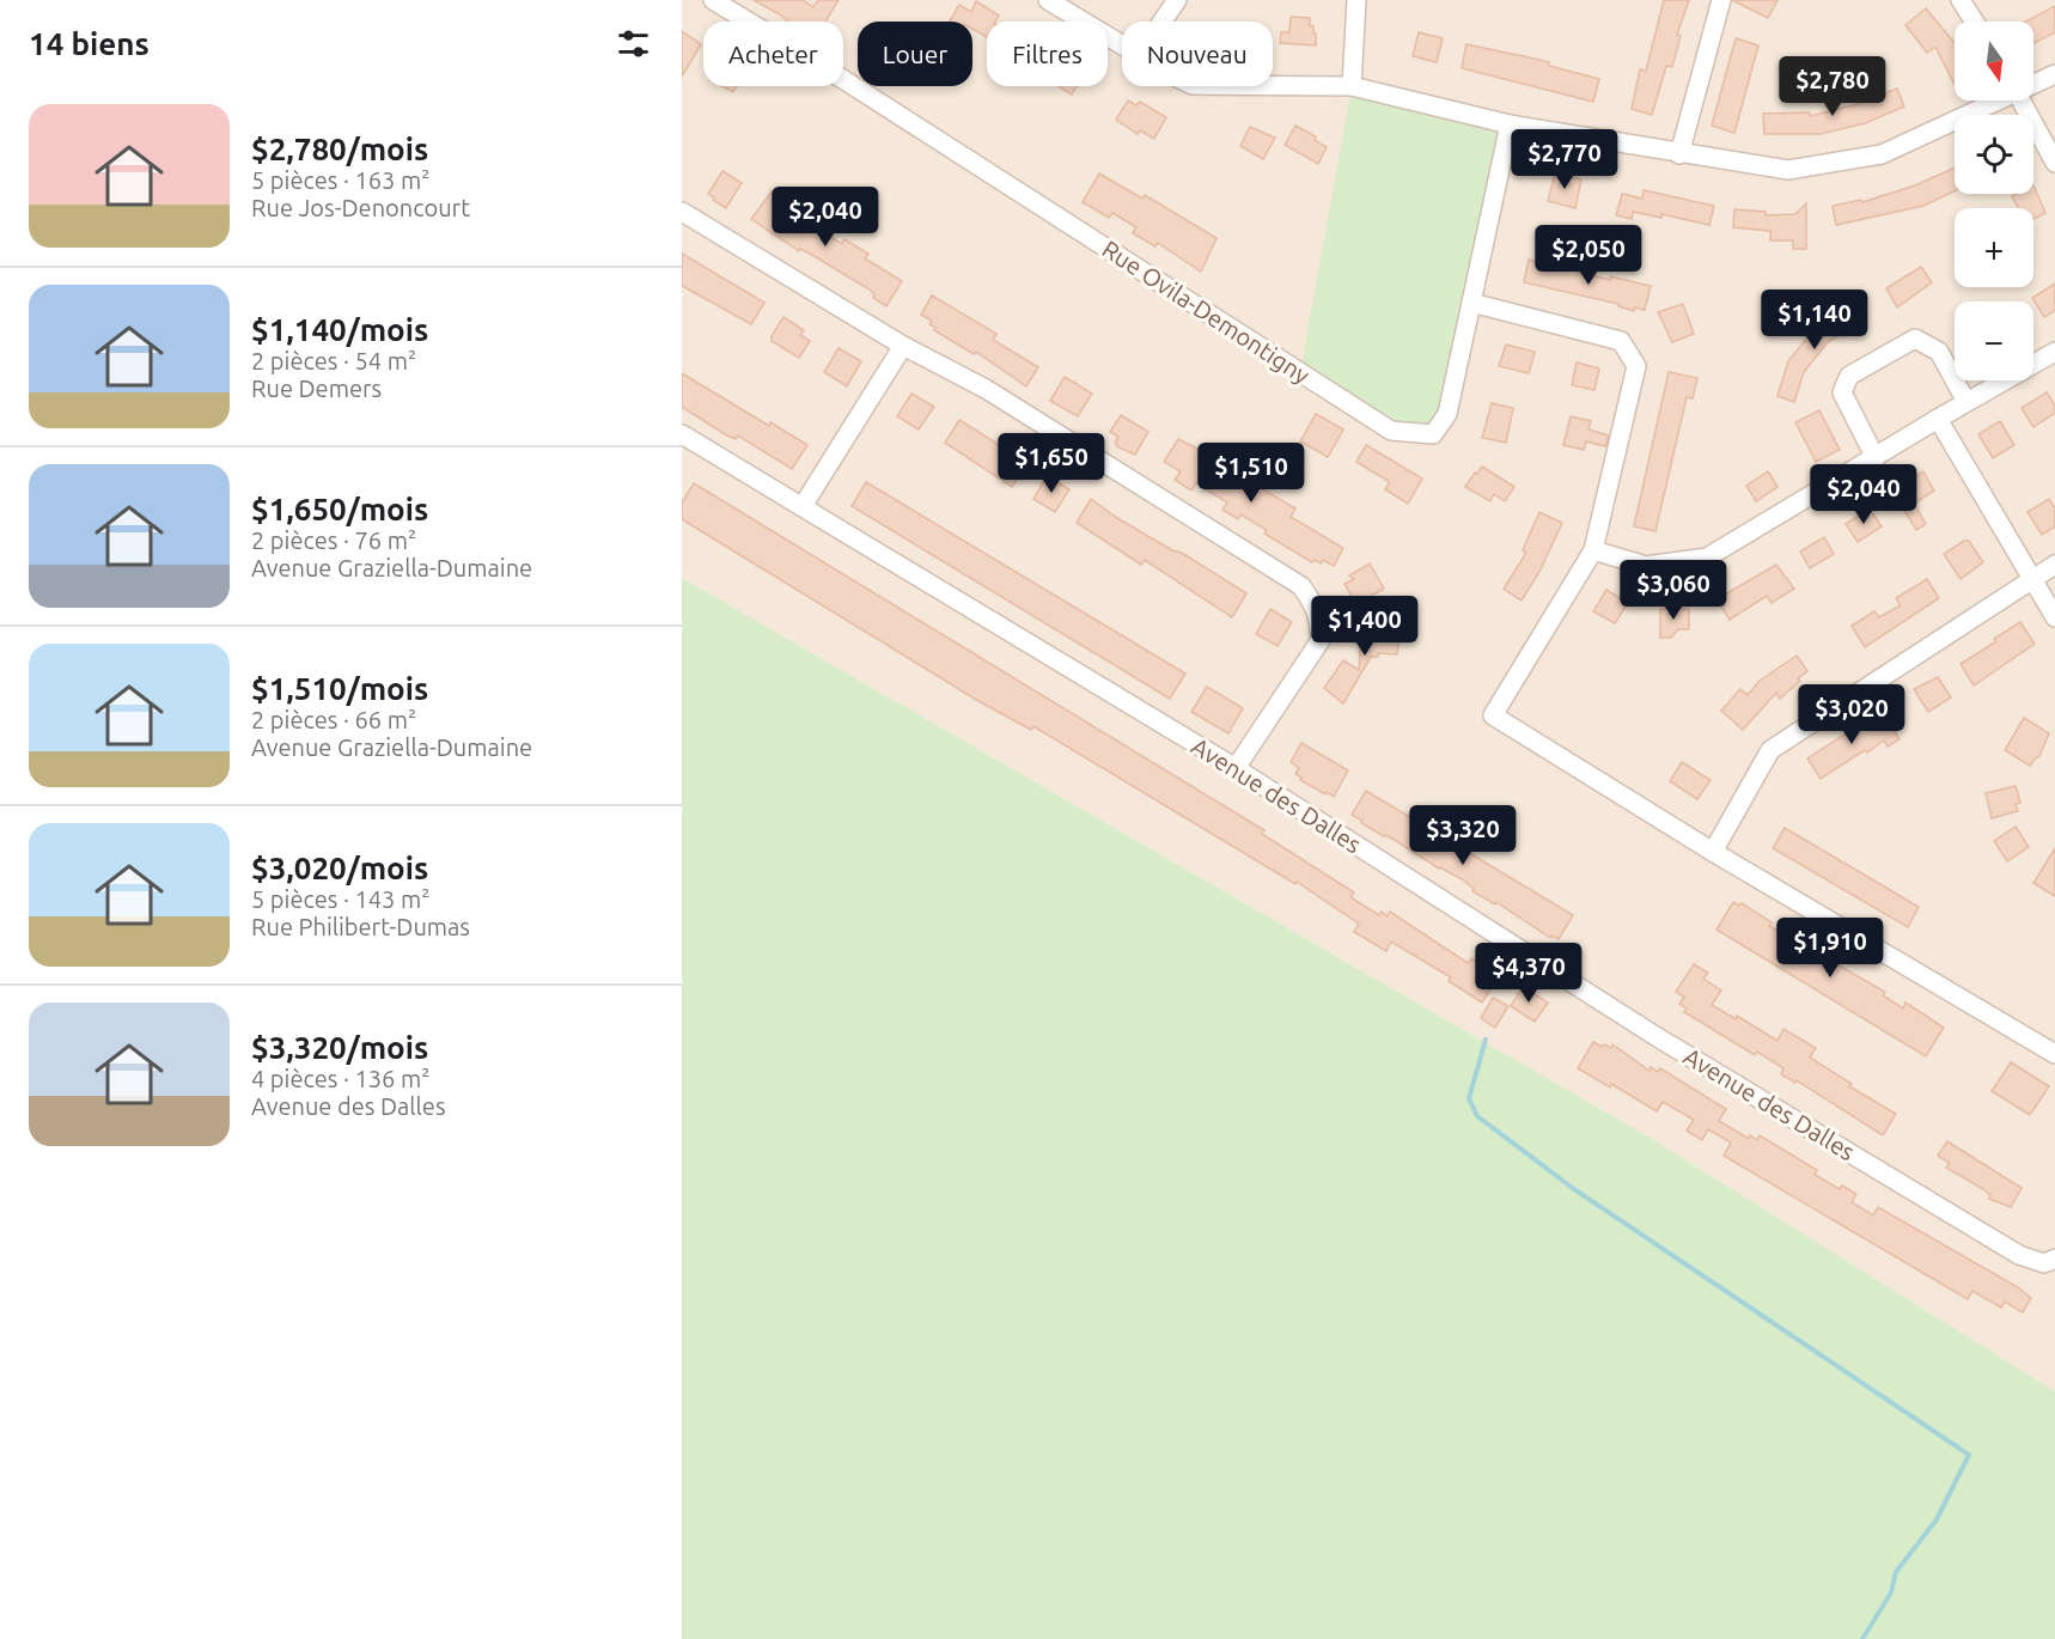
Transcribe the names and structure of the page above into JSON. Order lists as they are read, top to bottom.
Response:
{
  "streets": {
    "street": ["Rue Ovila-Demontigny", "Avenue des Dalles"]
  },
  "north": "bottom",
  "page": {
    "heading": "14 biens",
    "map_buttons": ["+", "−"],
    "chip": [
      "Acheter",
      "Louer",
      "Filtres",
      "Nouveau"
    ],
    "price": [
      "$2,780",
      "$2,770",
      "$2,040",
      "$2,050",
      "$1,140",
      "$1,650",
      "$1,510",
      "$2,040",
      "$3,060",
      "$1,400",
      "$3,020",
      "$3,320",
      "$1,910",
      "$4,370"
    ],
    "list": [
      {
        "name": "$2,780/mois",
        "note": "5 pièces · 163 m² · Rue Jos-Denoncourt"
      },
      {
        "name": "$1,140/mois",
        "note": "2 pièces · 54 m² · Rue Demers"
      },
      {
        "name": "$1,650/mois",
        "note": "2 pièces · 76 m² · Avenue Graziella-Dumaine"
      },
      {
        "name": "$1,510/mois",
        "note": "2 pièces · 66 m² · Avenue Graziella-Dumaine"
      },
      {
        "name": "$3,020/mois",
        "note": "5 pièces · 143 m² · Rue Philibert-Dumas"
      },
      {
        "name": "$3,320/mois",
        "note": "4 pièces · 136 m² · Avenue des Dalles"
      }
    ]
  }
}
